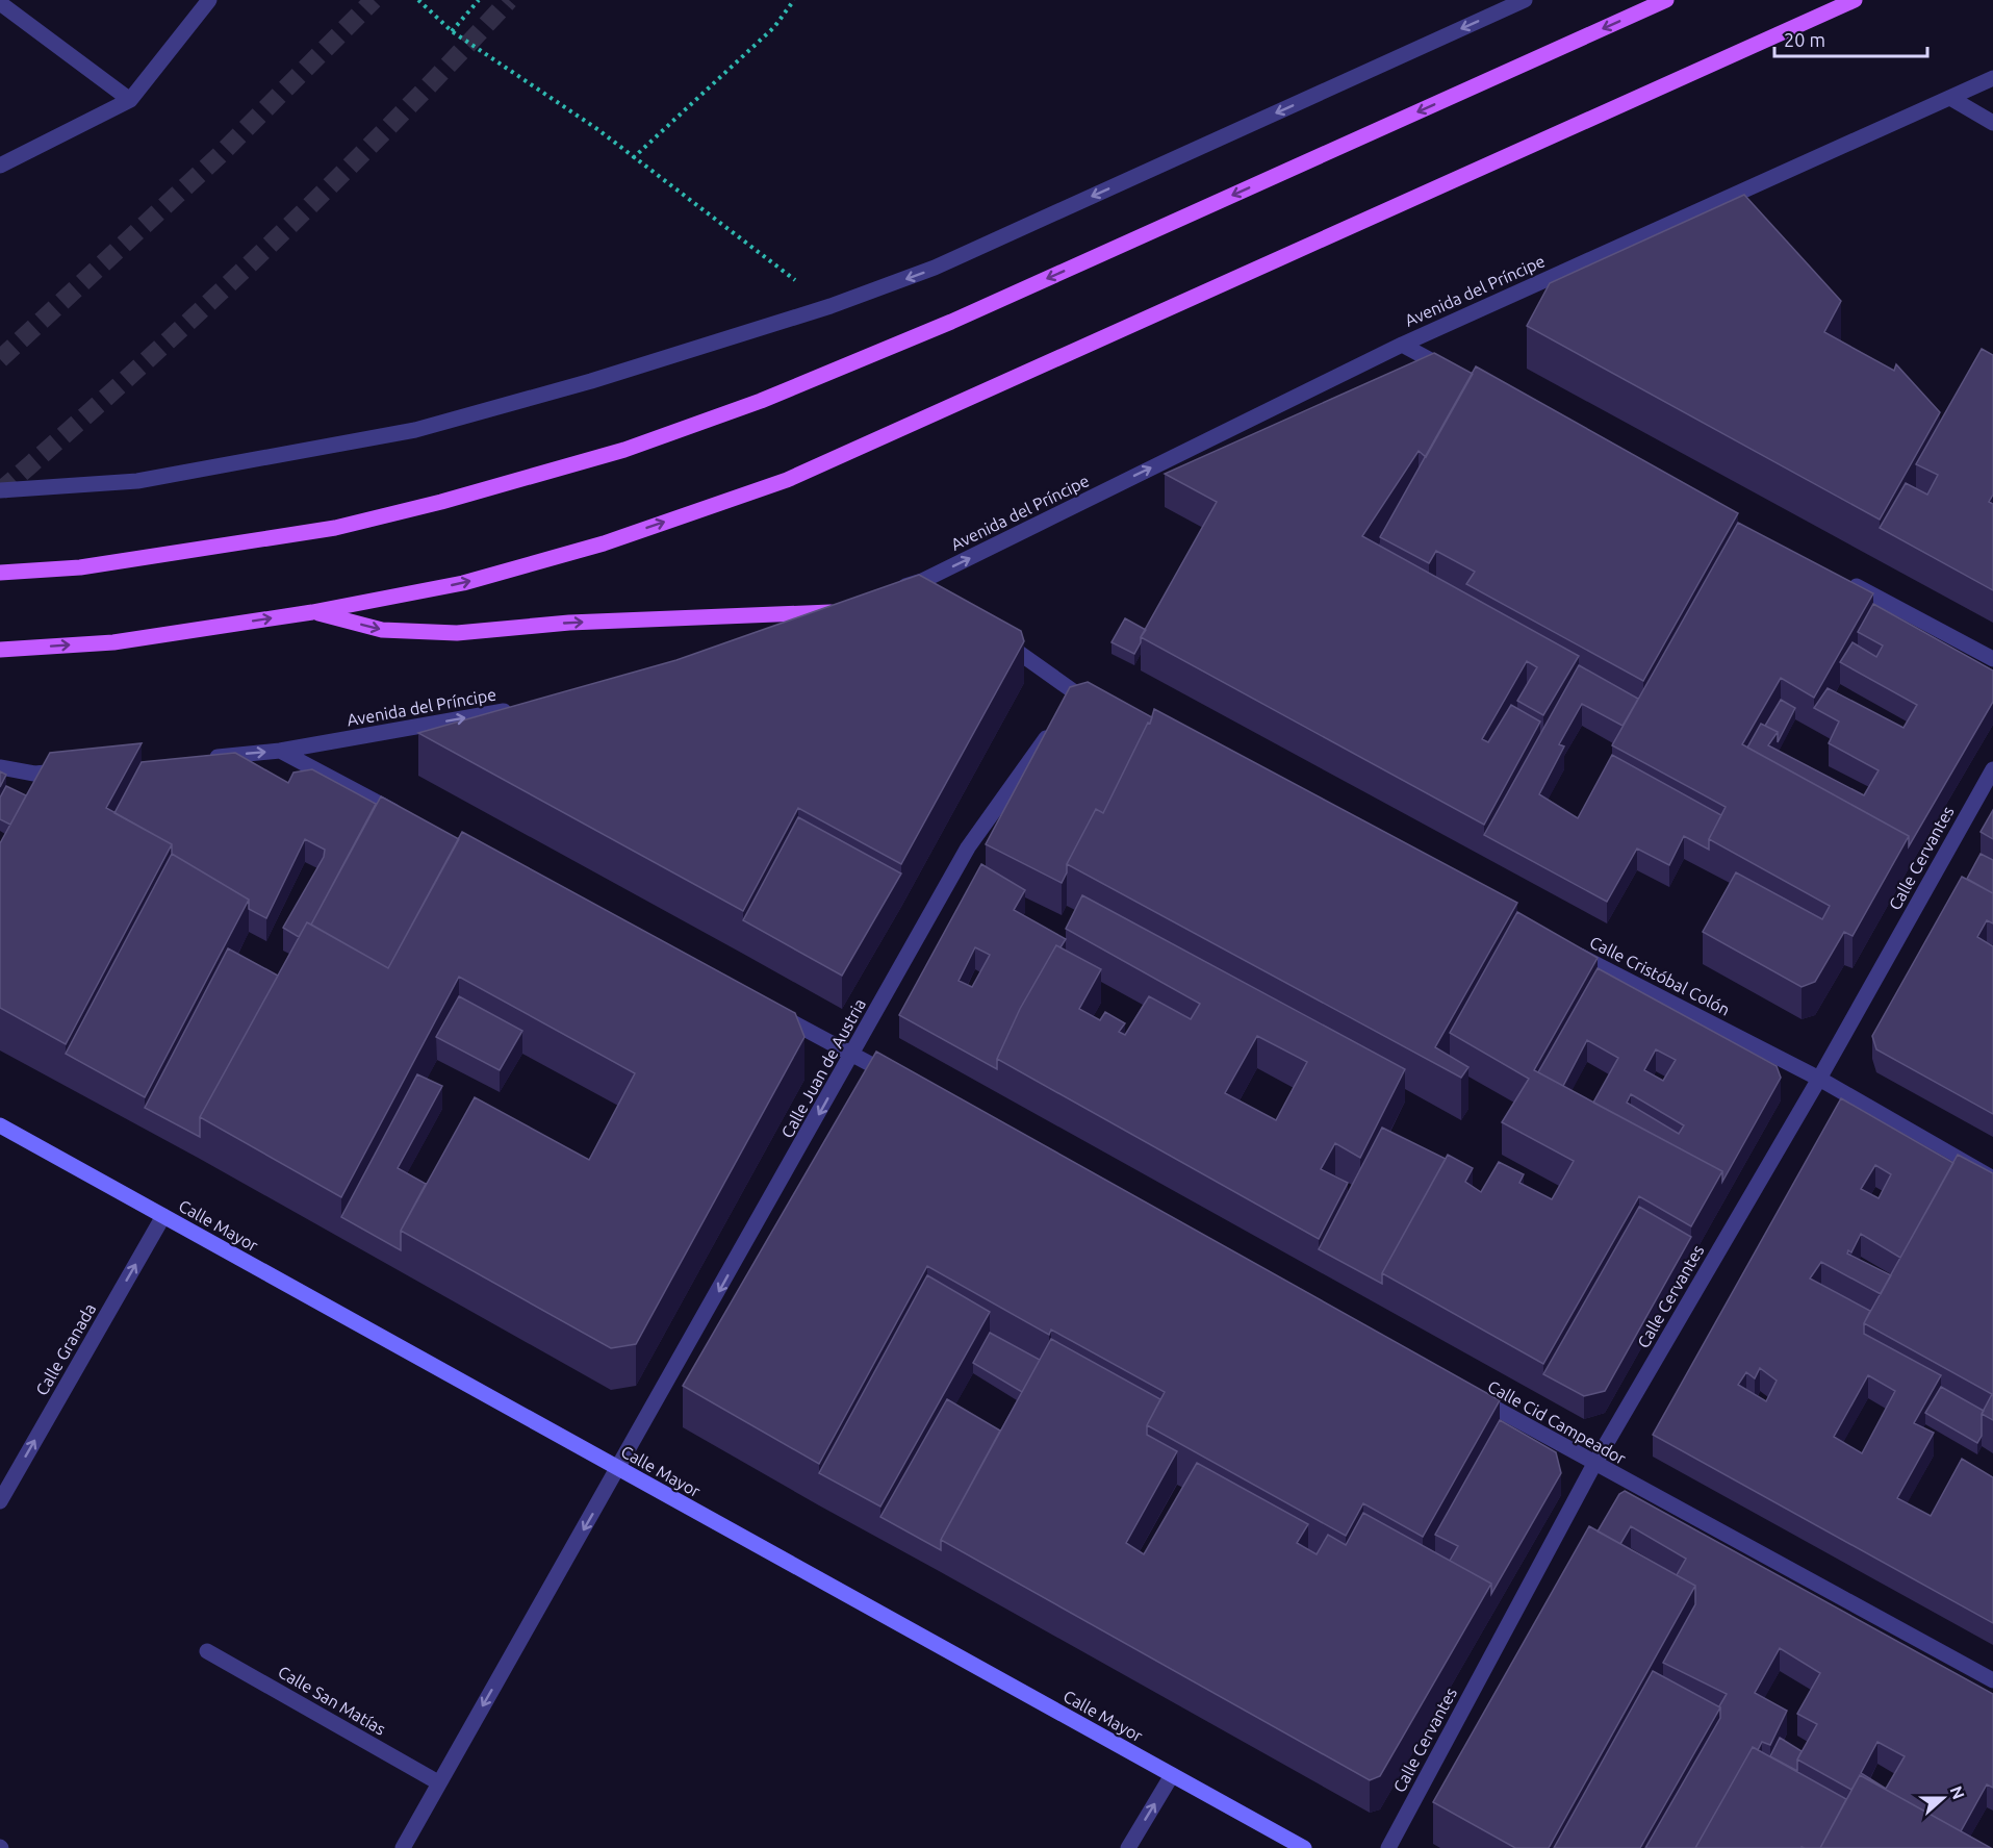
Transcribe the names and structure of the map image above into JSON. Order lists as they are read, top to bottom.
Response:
{
  "streets": {
    "main road": ["Calle Mayor"],
    "street": [
      "Avenida del Príncipe",
      "Calle Cervantes",
      "Calle Cristóbal Colón",
      "Calle Juan de Austria",
      "Calle Granada",
      "Calle Cid Campeador",
      "Calle San Matías"
    ]
  },
  "crossings": [
    ["Calle Cervantes", "Calle Cristóbal Colón"],
    ["Calle Cervantes", "Calle Cid Campeador"],
    ["Calle Juan de Austria", "Calle Mayor"],
    ["Calle Juan de Austria", "Calle San Matías"],
    ["Calle Mayor", "Calle Granada"]
  ],
  "one_way": ["Avenida del Príncipe", "Calle Juan de Austria", "Calle Granada"],
  "scale_bar": "20 m",
  "north": "right"
}
